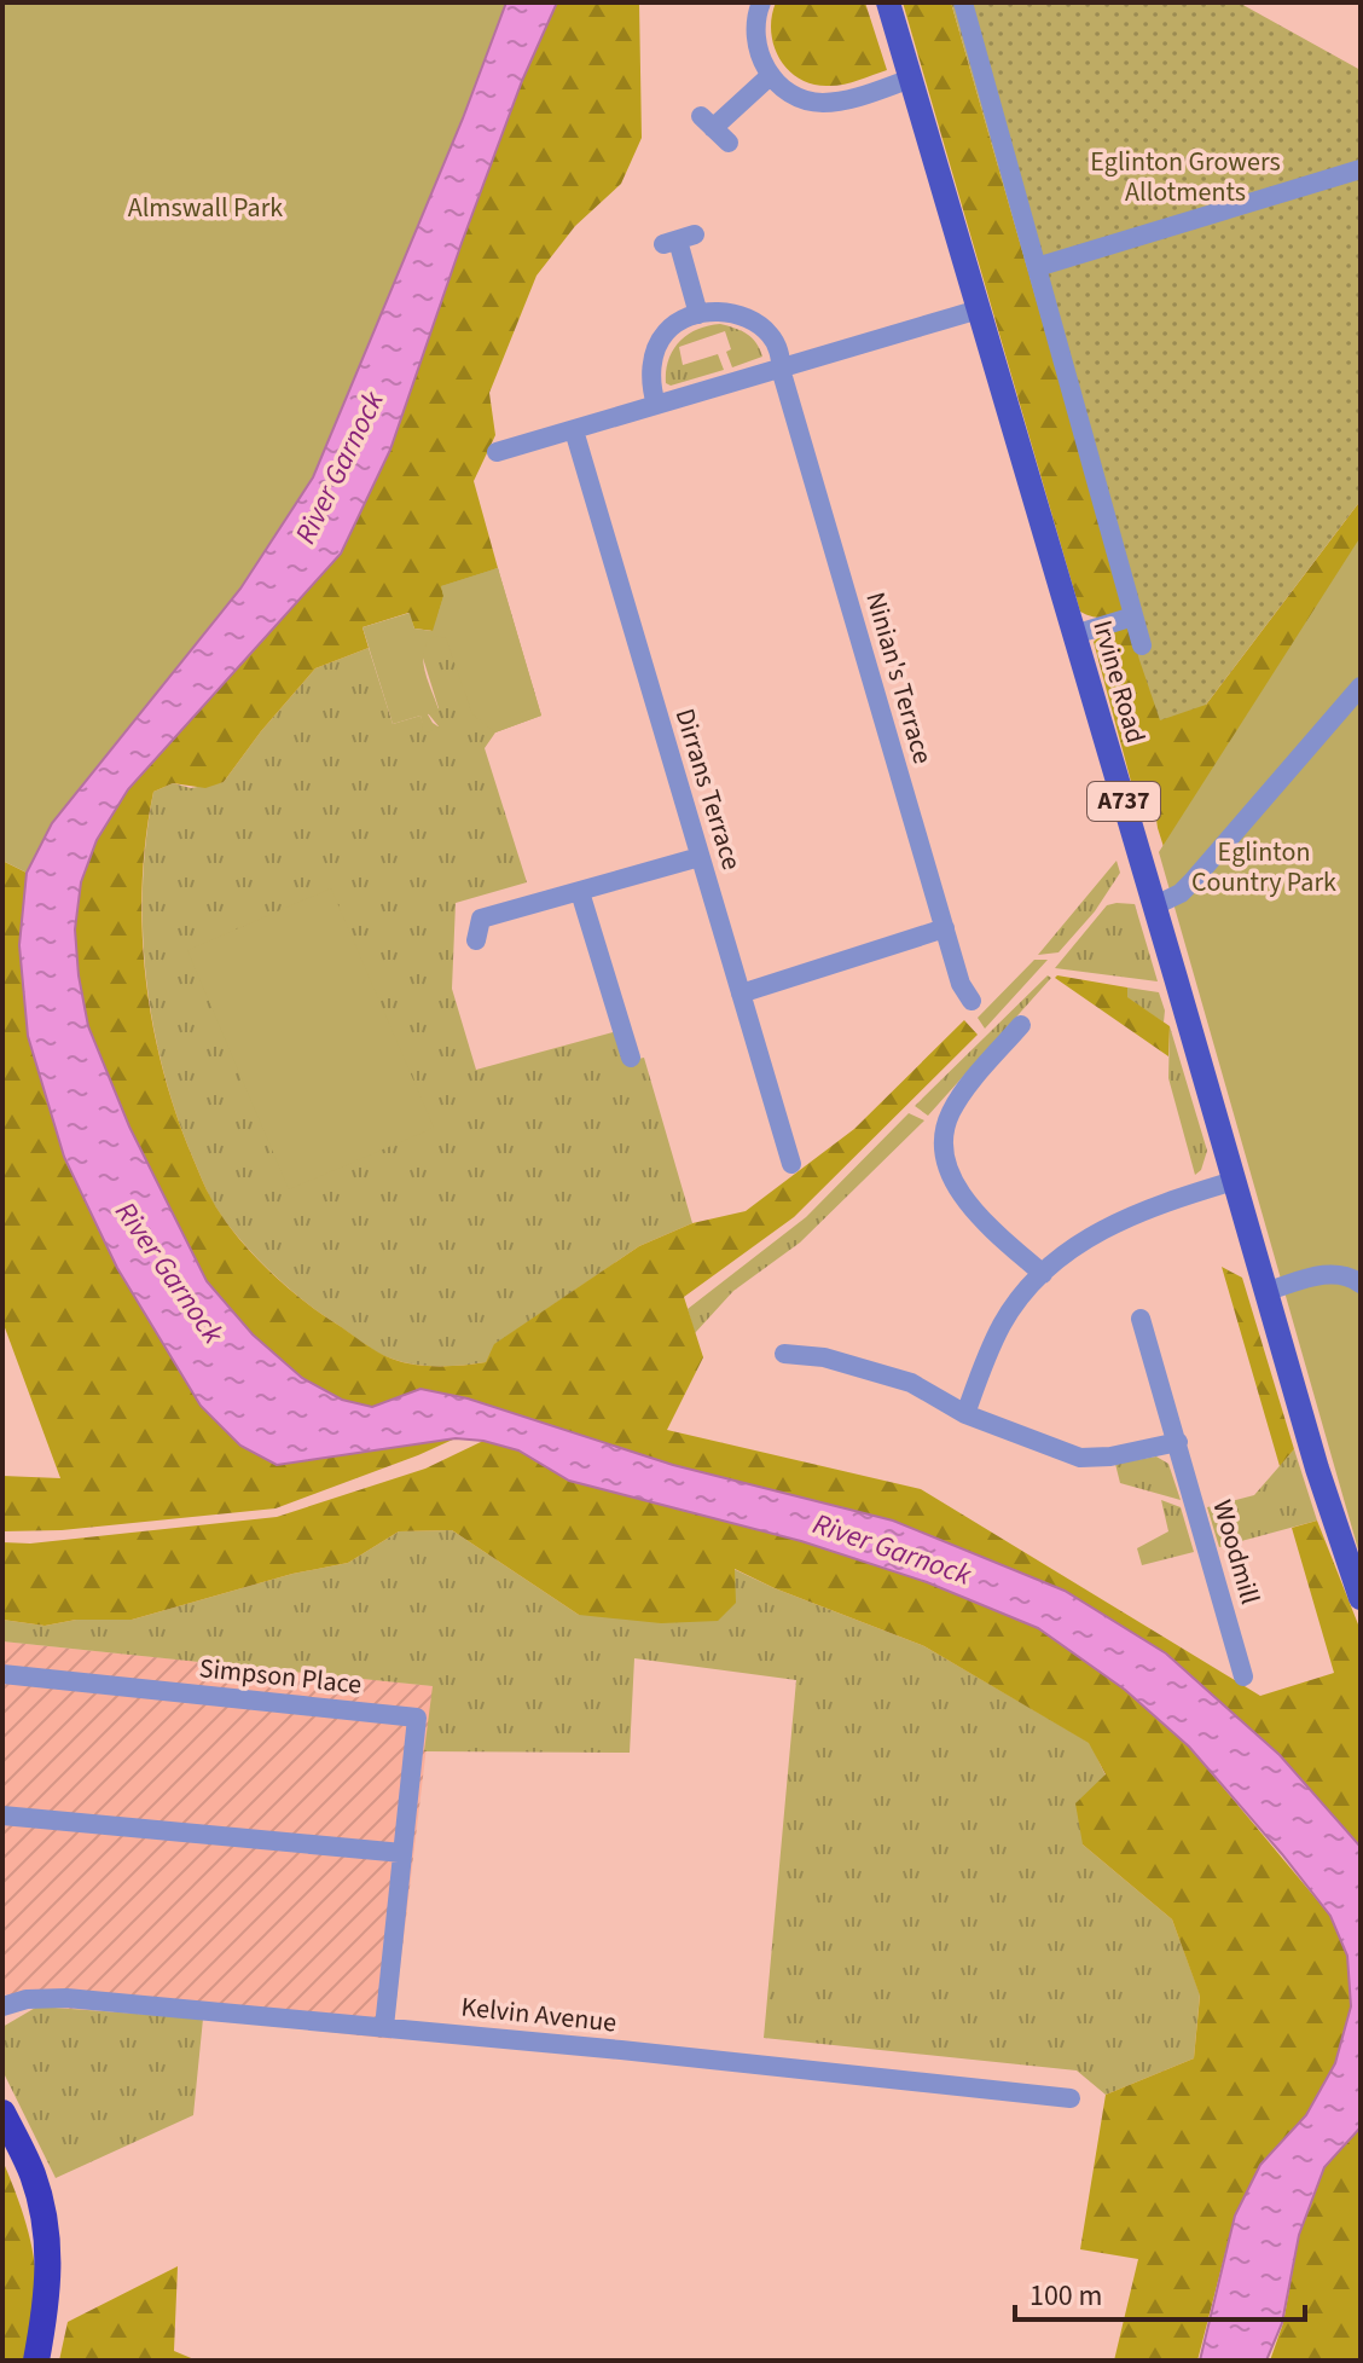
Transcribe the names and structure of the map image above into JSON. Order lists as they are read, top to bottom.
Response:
{
  "streets": {
    "main road": ["Irvine Road", "A737"],
    "street": [
      "Ninian's Terrace",
      "Dirrans Terrace",
      "Woodmill",
      "Simpson Place",
      "Kelvin Avenue"
    ]
  },
  "crossings": [
    ["Simpson Place", "Kelvin Avenue"]
  ],
  "water": ["River Garnock"],
  "parks": ["Eglinton Growers Allotments", "Almswall Park", "Eglinton Country Park"],
  "scale_bar": "100 m"
}
